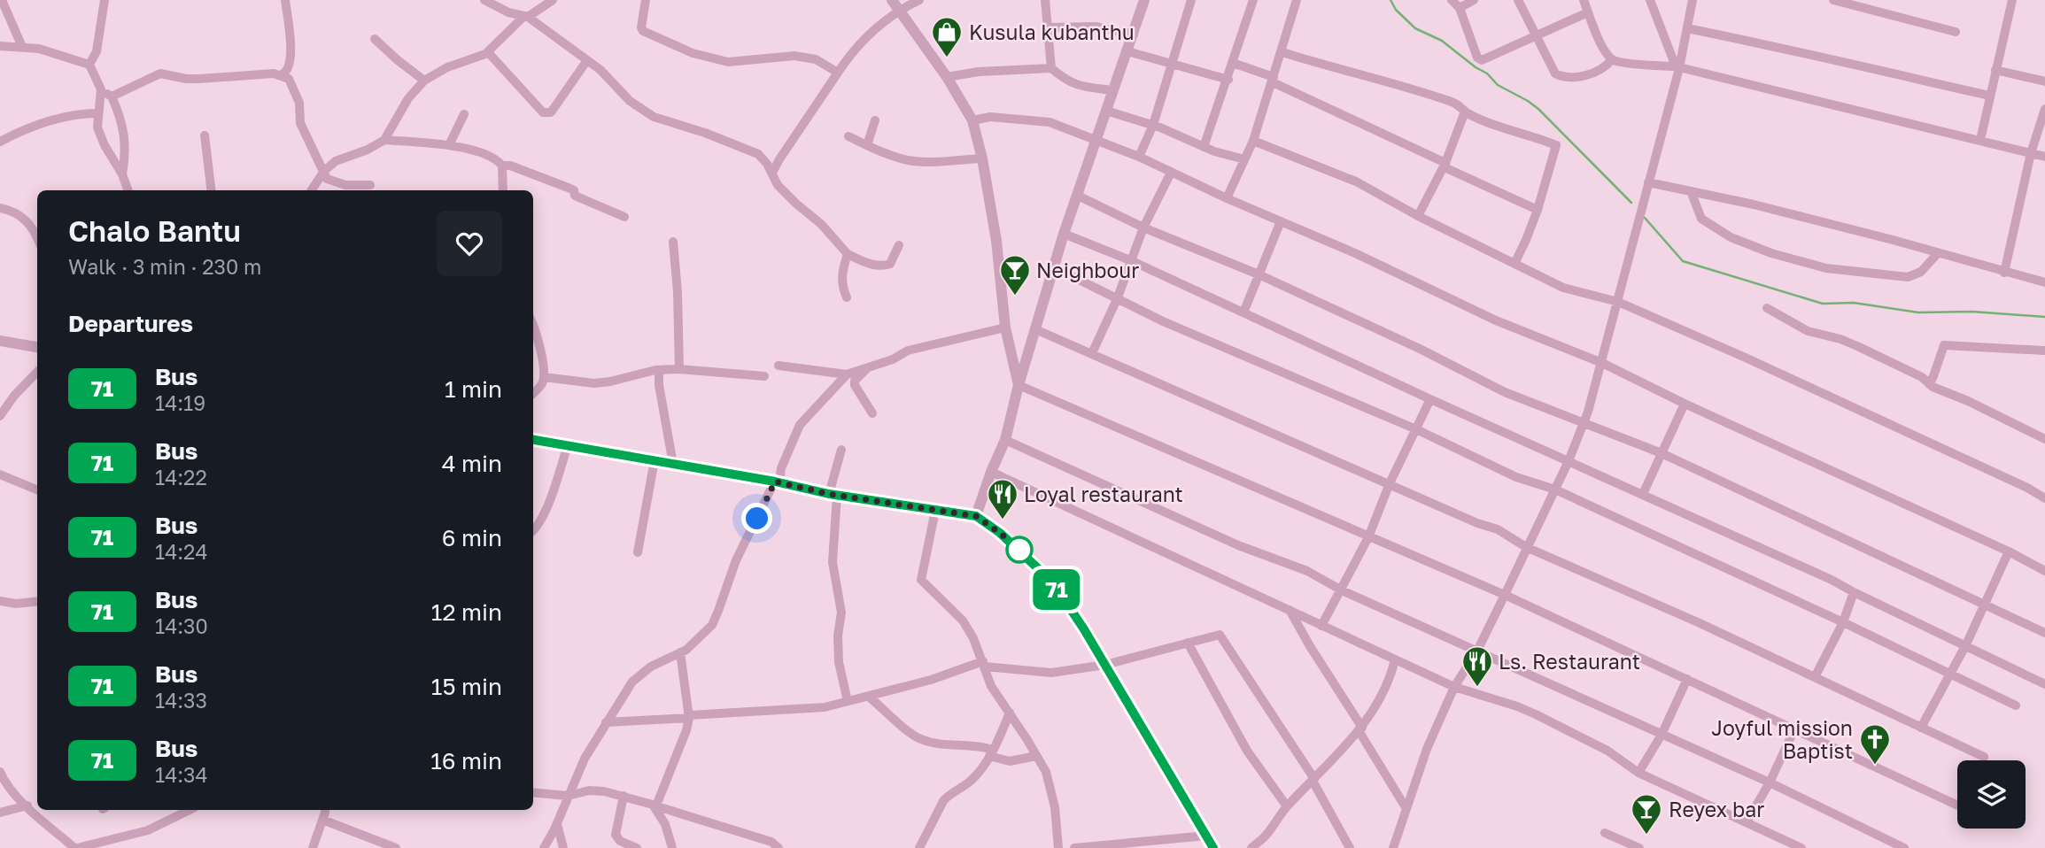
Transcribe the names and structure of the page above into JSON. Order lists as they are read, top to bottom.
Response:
{
  "places": {
    "shop": ["Kusula kubanthu"],
    "bar": ["Neighbour", "Reyex bar"],
    "restaurant": ["Loyal restaurant", "Ls. Restaurant"],
    "church": ["Joyful mission Baptist"]
  },
  "lines": ["bus line 71"],
  "page": {
    "on_map": "71",
    "heading": [
      ["Chalo Bantu", "Walk · 3 min · 230 m"],
      "Departures"
    ],
    "list": [
      {
        "mark": "71",
        "name": "Bus",
        "note": "14:19",
        "value": "1 min"
      },
      {
        "mark": "71",
        "name": "Bus",
        "note": "14:22",
        "value": "4 min"
      },
      {
        "mark": "71",
        "name": "Bus",
        "note": "14:24",
        "value": "6 min"
      },
      {
        "mark": "71",
        "name": "Bus",
        "note": "14:30",
        "value": "12 min"
      },
      {
        "mark": "71",
        "name": "Bus",
        "note": "14:33",
        "value": "15 min"
      },
      {
        "mark": "71",
        "name": "Bus",
        "note": "14:34",
        "value": "16 min"
      }
    ]
  }
}
